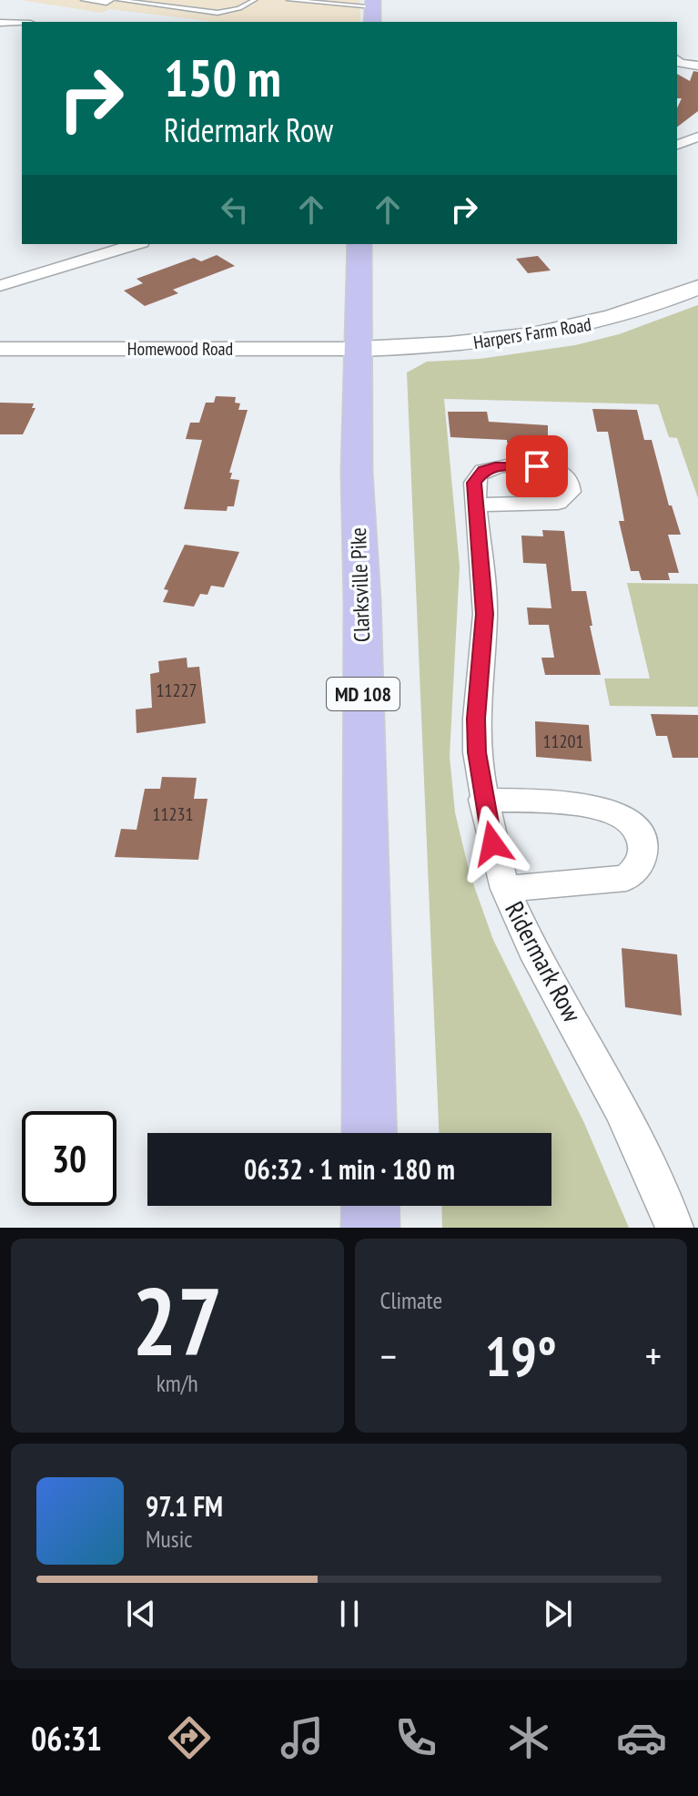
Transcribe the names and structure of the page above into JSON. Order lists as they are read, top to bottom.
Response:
{
  "streets": {
    "main road": ["Harpers Farm Road", "Clarksville Pike", "MD 108"],
    "street": ["Homewood Road", "Ridermark Row"]
  },
  "crossings": [
    ["Harpers Farm Road", "Homewood Road"],
    ["Harpers Farm Road", "Clarksville Pike"],
    ["Homewood Road", "Clarksville Pike"]
  ],
  "house_numbers": ["11227", "11201", "11231"],
  "page": {
    "turn": ["150 m", "Ridermark Row"],
    "limit": "30",
    "trip": "06:32 · 1 min · 180 m",
    "tile": [
      ["27", "km/h"],
      "Climate"
    ],
    "heat": ["−", "19°", "+"],
    "song": ["97.1 FM", "Music"],
    "tabs": "06:31"
  }
}
